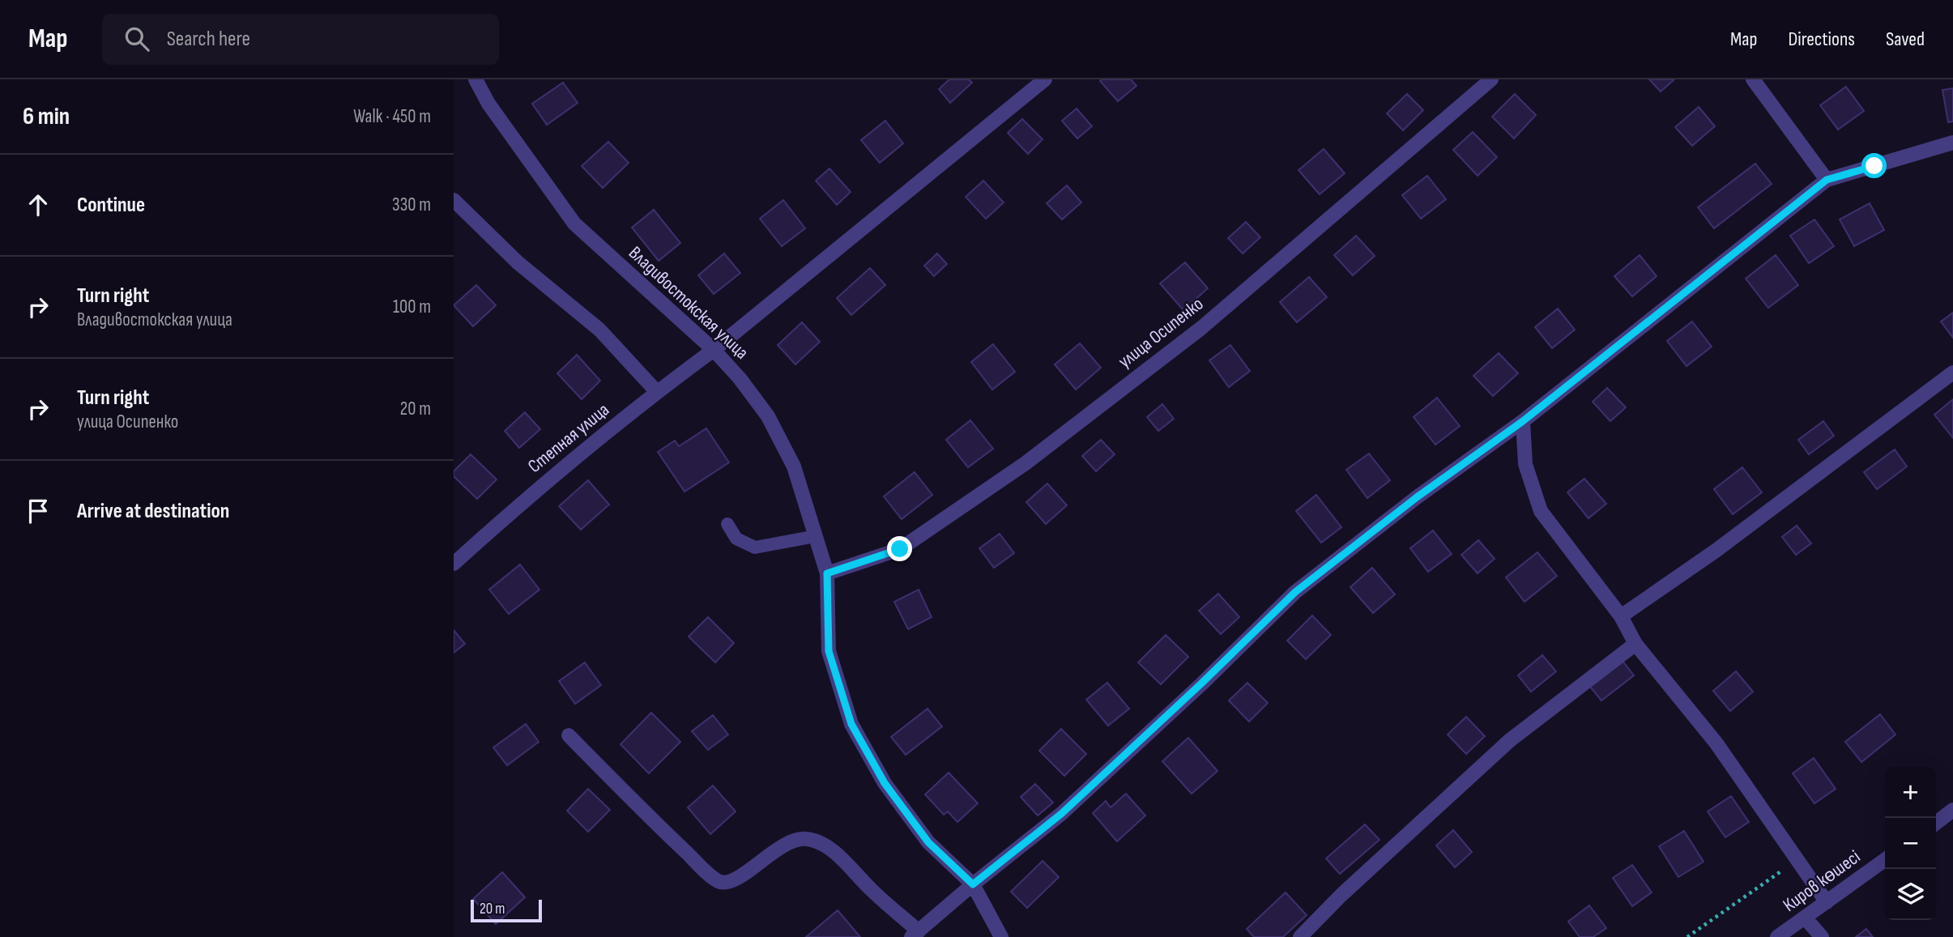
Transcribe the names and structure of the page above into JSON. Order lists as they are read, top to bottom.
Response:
{
  "streets": {
    "street": [
      "Владивостокская улица",
      "улица Осипенко",
      "Степная улица",
      "Киров көшесі"
    ]
  },
  "crossings": [
    ["Владивостокская улица", "улица Осипенко"],
    ["Владивостокская улица", "Степная улица"]
  ],
  "scale_bar": "20 m",
  "page": {
    "header": "Map",
    "search": "Search here",
    "nav": ["Map", "Directions", "Saved"],
    "heading": ["6 min", "Walk · 450 m"],
    "list": [
      ["Continue", "330 m"],
      ["Turn right", "Владивостокская улица", "100 m"],
      ["Turn right", "улица Осипенко", "20 m"],
      "Arrive at destination"
    ],
    "map_buttons": ["+", "−"],
    "scale": "20 m"
  }
}
